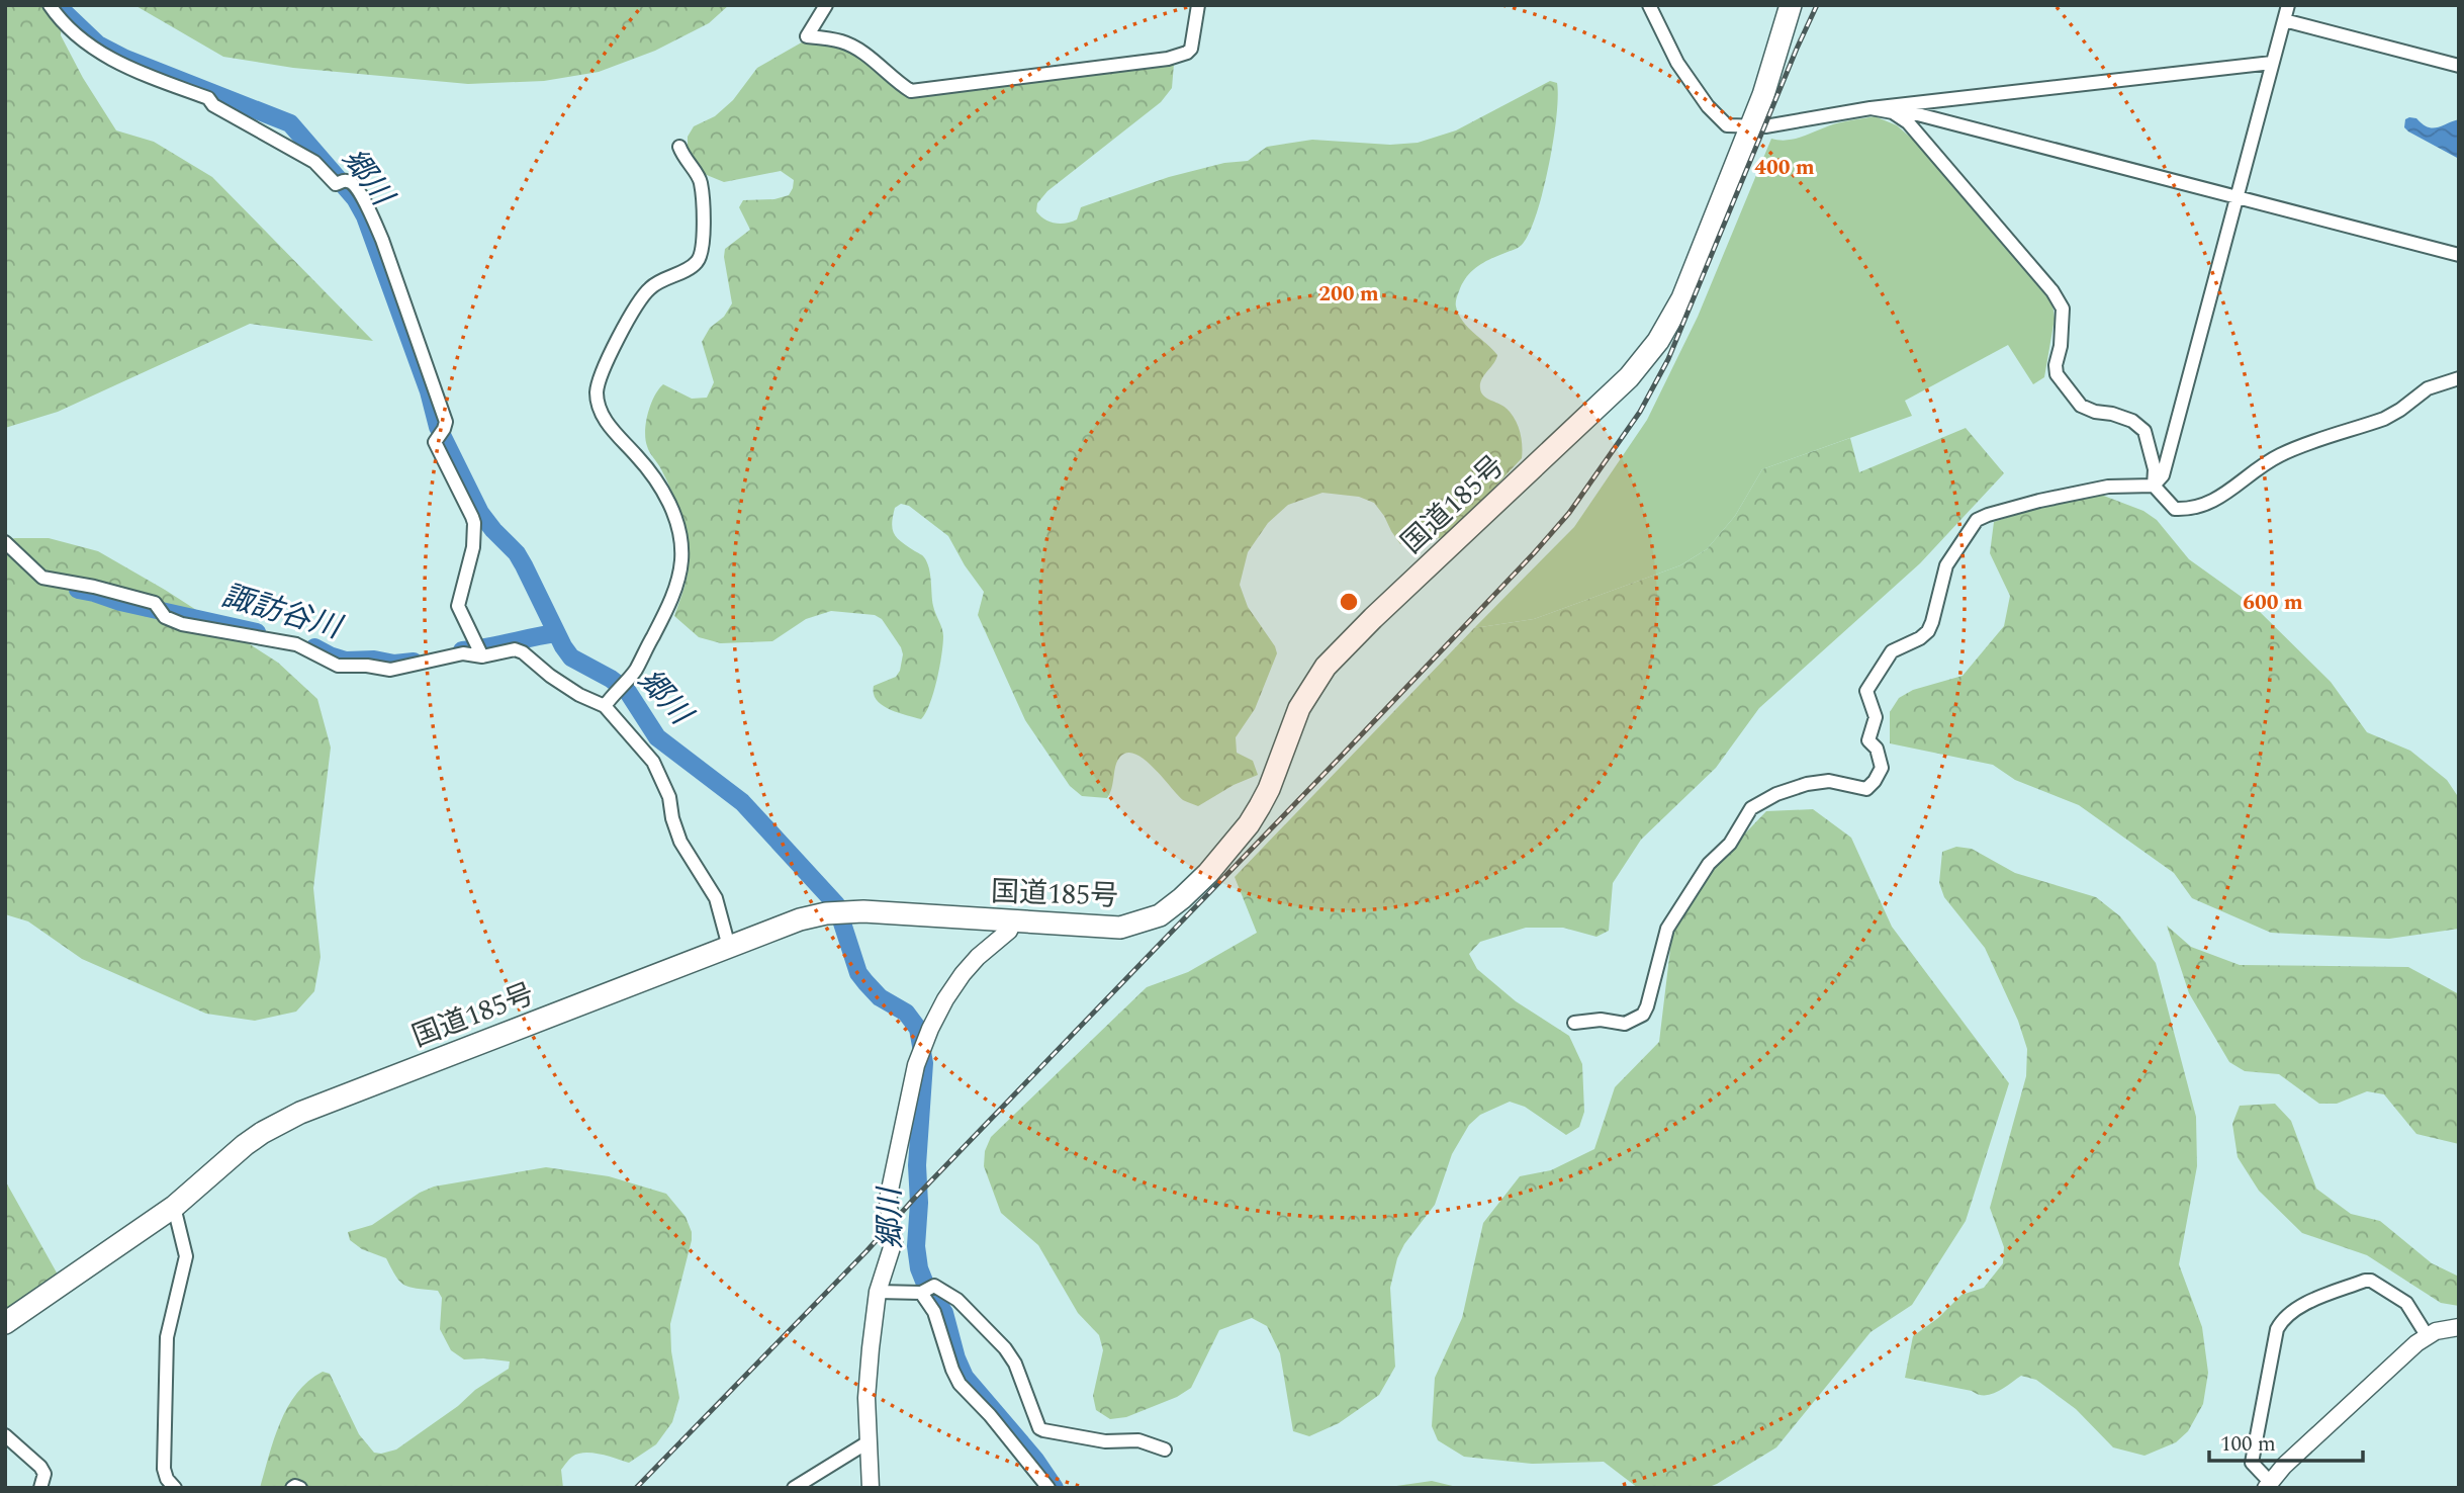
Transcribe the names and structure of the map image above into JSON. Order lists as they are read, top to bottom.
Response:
{
  "streets": {
    "highway": ["国道185号"]
  },
  "water": ["郷川", "諏訪谷川"],
  "scale_bar": "100 m",
  "rings": ["400 m", "200 m", "600 m"]
}
